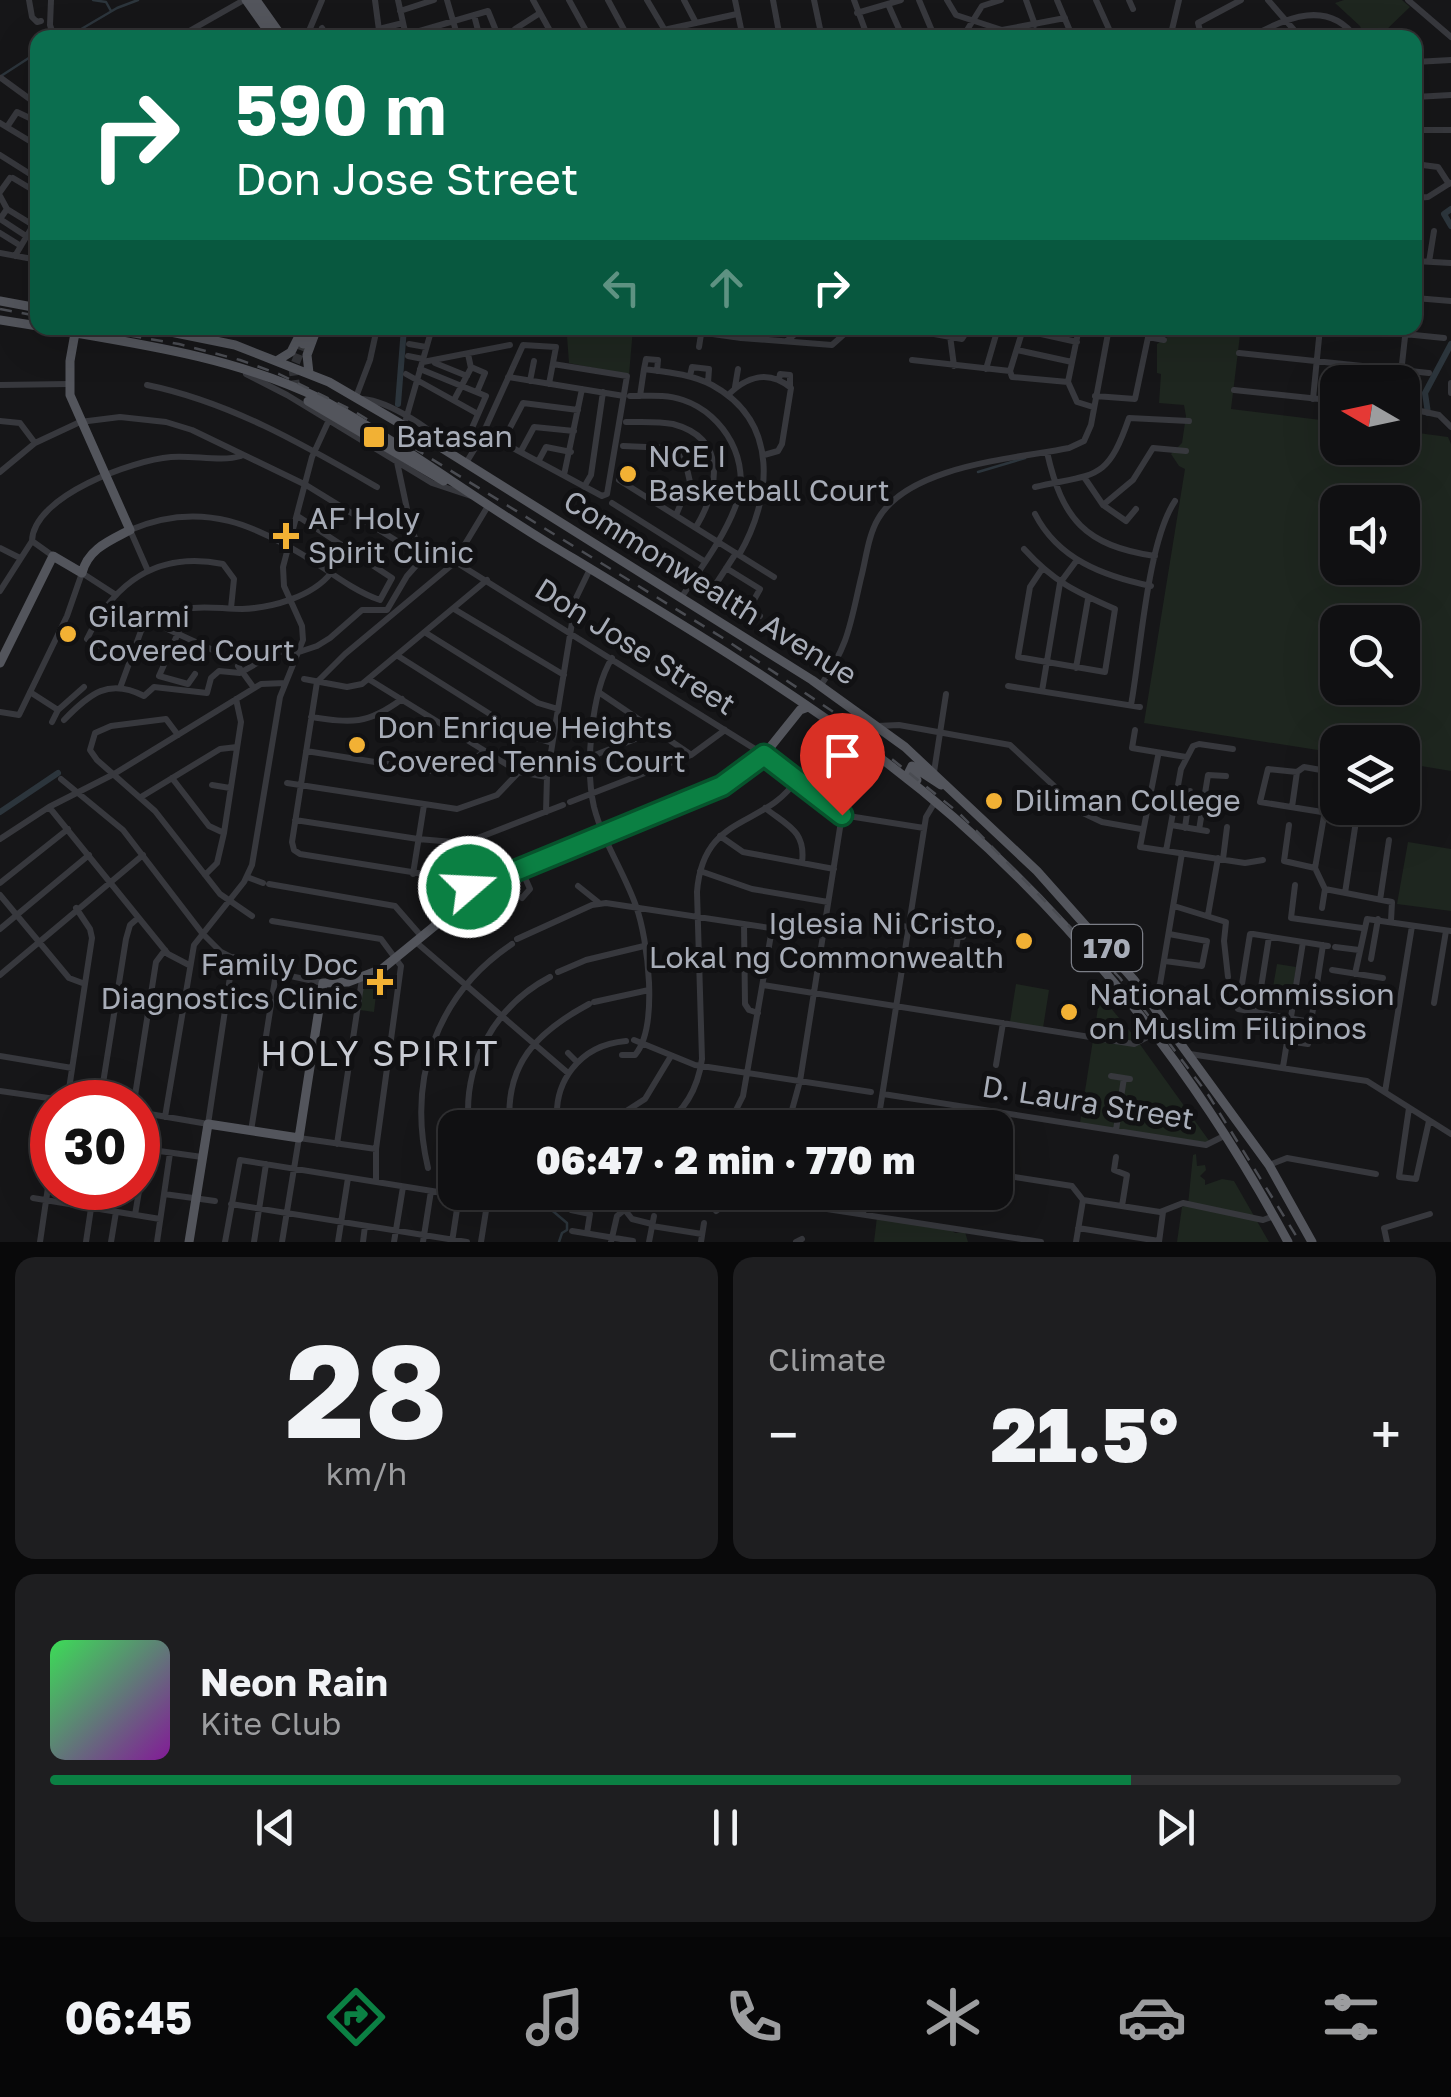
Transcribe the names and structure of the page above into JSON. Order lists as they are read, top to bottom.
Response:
{
  "streets": {
    "main road": ["Commonwealth Avenue", "170"],
    "street": ["Don Jose Street", "D. Laura Street"]
  },
  "crossings": [
    ["Commonwealth Avenue", "D. Laura Street"]
  ],
  "districts": ["HOLY SPIRIT"],
  "places": {
    "transit": ["Batasan"],
    "other": [
      "NCE I Basketball Court",
      "Gilarmi Covered Court",
      "Don Enrique Heights Covered Tennis Court",
      "Diliman College",
      "Iglesia Ni Cristo, Lokal ng Commonwealth",
      "National Commission on Muslim Filipinos"
    ],
    "health": ["AF Holy Spirit Clinic", "Family Doc Diagnostics Clinic"]
  },
  "north": "left",
  "page": {
    "turn": ["590 m", "Don Jose Street"],
    "limit": "30",
    "trip": "06:47 · 2 min · 770 m",
    "tile": [
      ["28", "km/h"],
      "Climate"
    ],
    "heat": ["−", "21.5°", "+"],
    "song": ["Neon Rain", "Kite Club"],
    "tabs": "06:45"
  }
}
